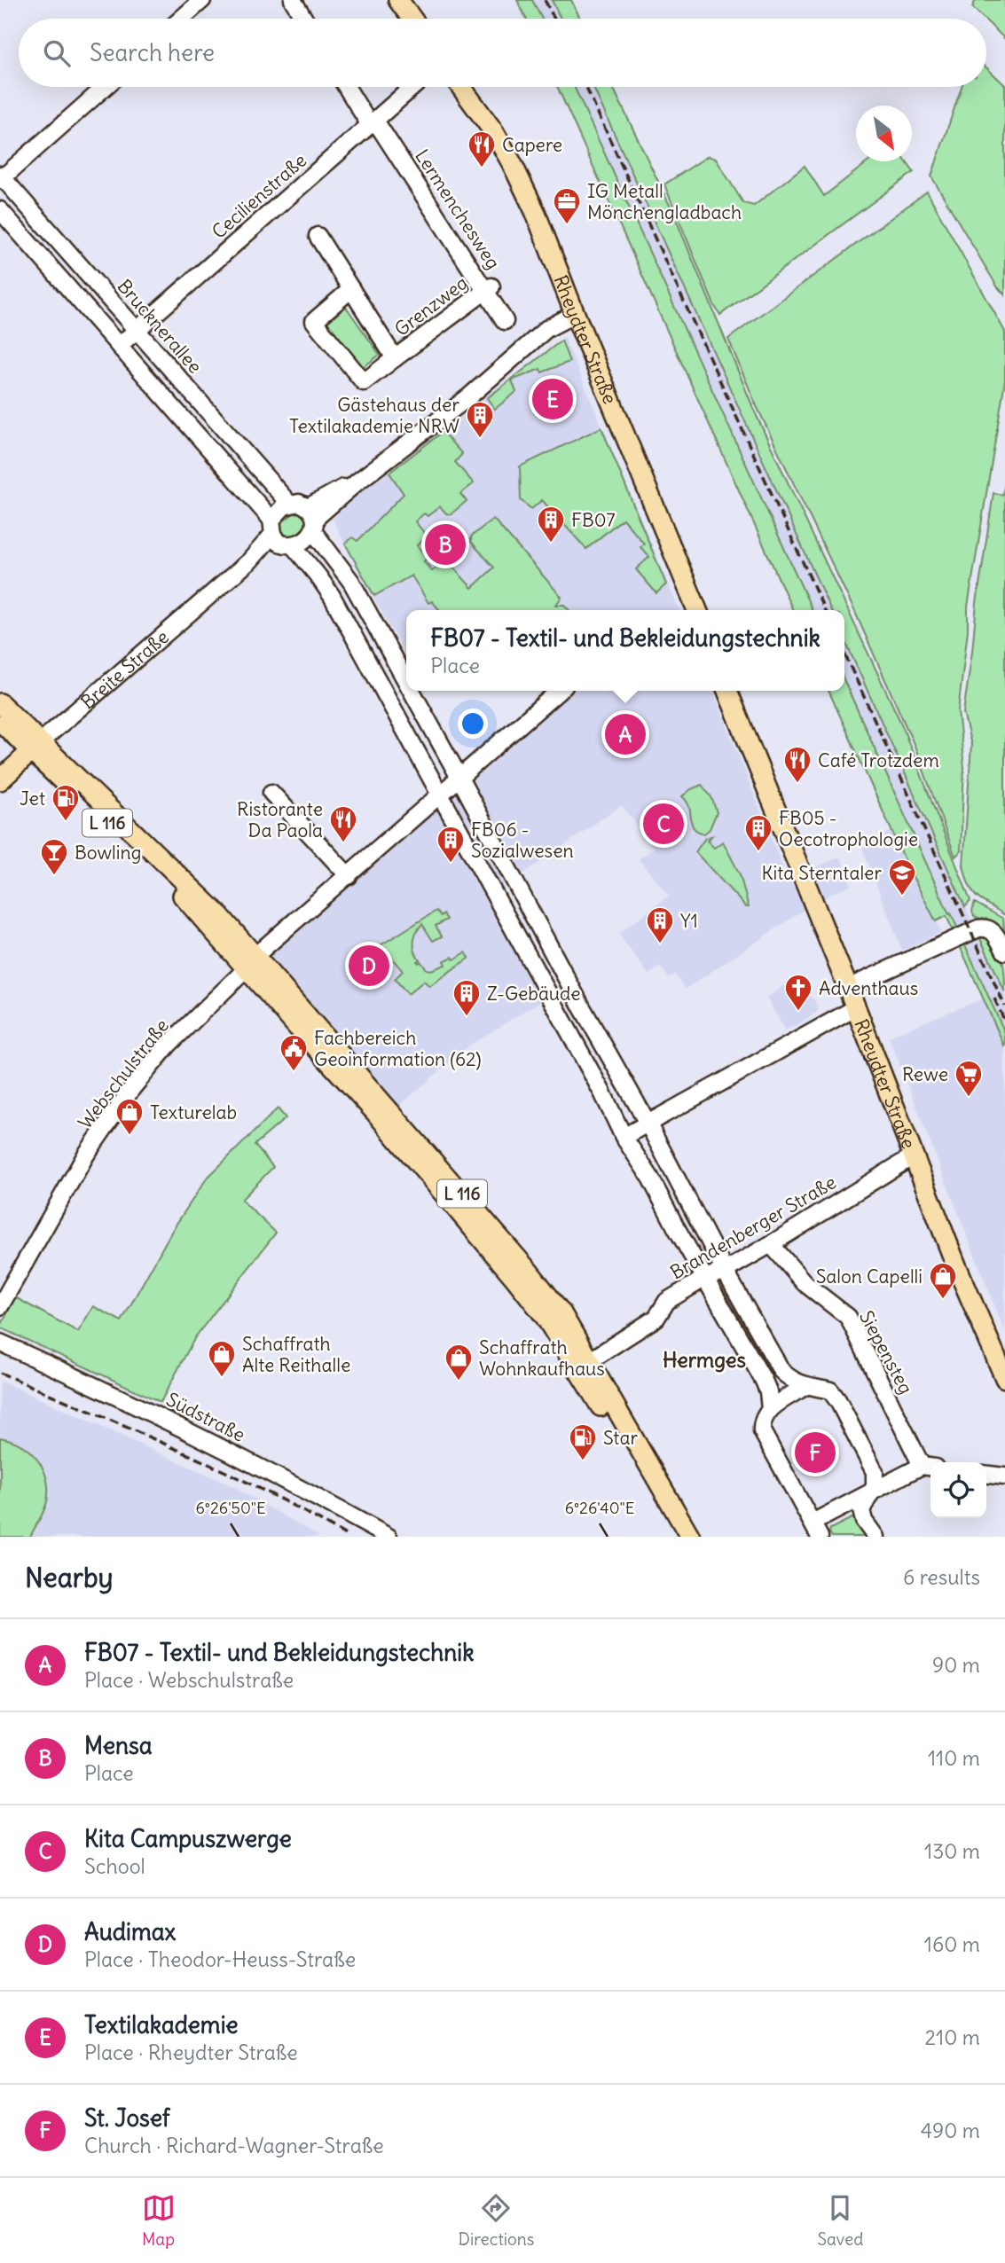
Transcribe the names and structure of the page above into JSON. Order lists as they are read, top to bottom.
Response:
{
  "streets": {
    "main road": ["Rheydter Straße", "Breite Straße", "L 116"],
    "street": [
      "Cecilienstraße",
      "Lermenchesweg",
      "Grenzweg",
      "Brucknerallee",
      "Webschulstraße",
      "Brandenberger Straße",
      "Siepensteg",
      "Südstraße"
    ]
  },
  "crossings": [
    ["Cecilienstraße", "Lermenchesweg"],
    ["Cecilienstraße", "Brucknerallee"],
    ["Lermenchesweg", "Grenzweg"],
    ["Brucknerallee", "Breite Straße"],
    ["Rheydter Straße", "Brandenberger Straße"],
    ["Breite Straße", "L 116"],
    ["L 116", "Webschulstraße"],
    ["L 116", "Brandenberger Straße"],
    ["Brandenberger Straße", "Siepensteg"]
  ],
  "districts": ["Hermges"],
  "places": {
    "restaurant": ["Capere", "Café Trotzdem", "Ristorante Da Paola"],
    "office": ["IG Metall Mönchengladbach"],
    "building": [
      "Gästehaus der Textilakademie NRW",
      "FB07",
      "FB05 - Oecotrophologie",
      "FB06 - Sozialwesen",
      "Y1",
      "Z-Gebäude"
    ],
    "fuel station": ["Jet", "Star"],
    "bar": ["Bowling"],
    "school or university": ["Kita Sterntaler"],
    "church": ["Adventhaus"],
    "public building": ["Fachbereich Geoinformation (62)"],
    "supermarket": ["Rewe"],
    "shop": [
      "Texturelab",
      "Salon Capelli",
      "Schaffrath Alte Reithalle",
      "Schaffrath Wohnkaufhaus"
    ]
  },
  "north": "bottom right",
  "page": {
    "search": "Search here",
    "pins": [
      "E",
      "B",
      "A",
      "C",
      "D",
      "F"
    ],
    "popup": ["FB07 - Textil- und Bekleidungstechnik", "Place"],
    "heading": ["Nearby", "6 results"],
    "list": [
      {
        "mark": "A",
        "name": "FB07 - Textil- und Bekleidungstechnik",
        "note": "Place · Webschulstraße",
        "value": "90 m"
      },
      {
        "mark": "B",
        "name": "Mensa",
        "note": "Place",
        "value": "110 m"
      },
      {
        "mark": "C",
        "name": "Kita Campuszwerge",
        "note": "School",
        "value": "130 m"
      },
      {
        "mark": "D",
        "name": "Audimax",
        "note": "Place · Theodor-Heuss-Straße",
        "value": "160 m"
      },
      {
        "mark": "E",
        "name": "Textilakademie",
        "note": "Place · Rheydter Straße",
        "value": "210 m"
      },
      {
        "mark": "F",
        "name": "St. Josef",
        "note": "Church · Richard-Wagner-Straße",
        "value": "490 m"
      }
    ],
    "nav": ["Map", "Directions", "Saved"]
  },
  "coordinates": ["6°26'50\"E", "6°26'40\"E"]
}
